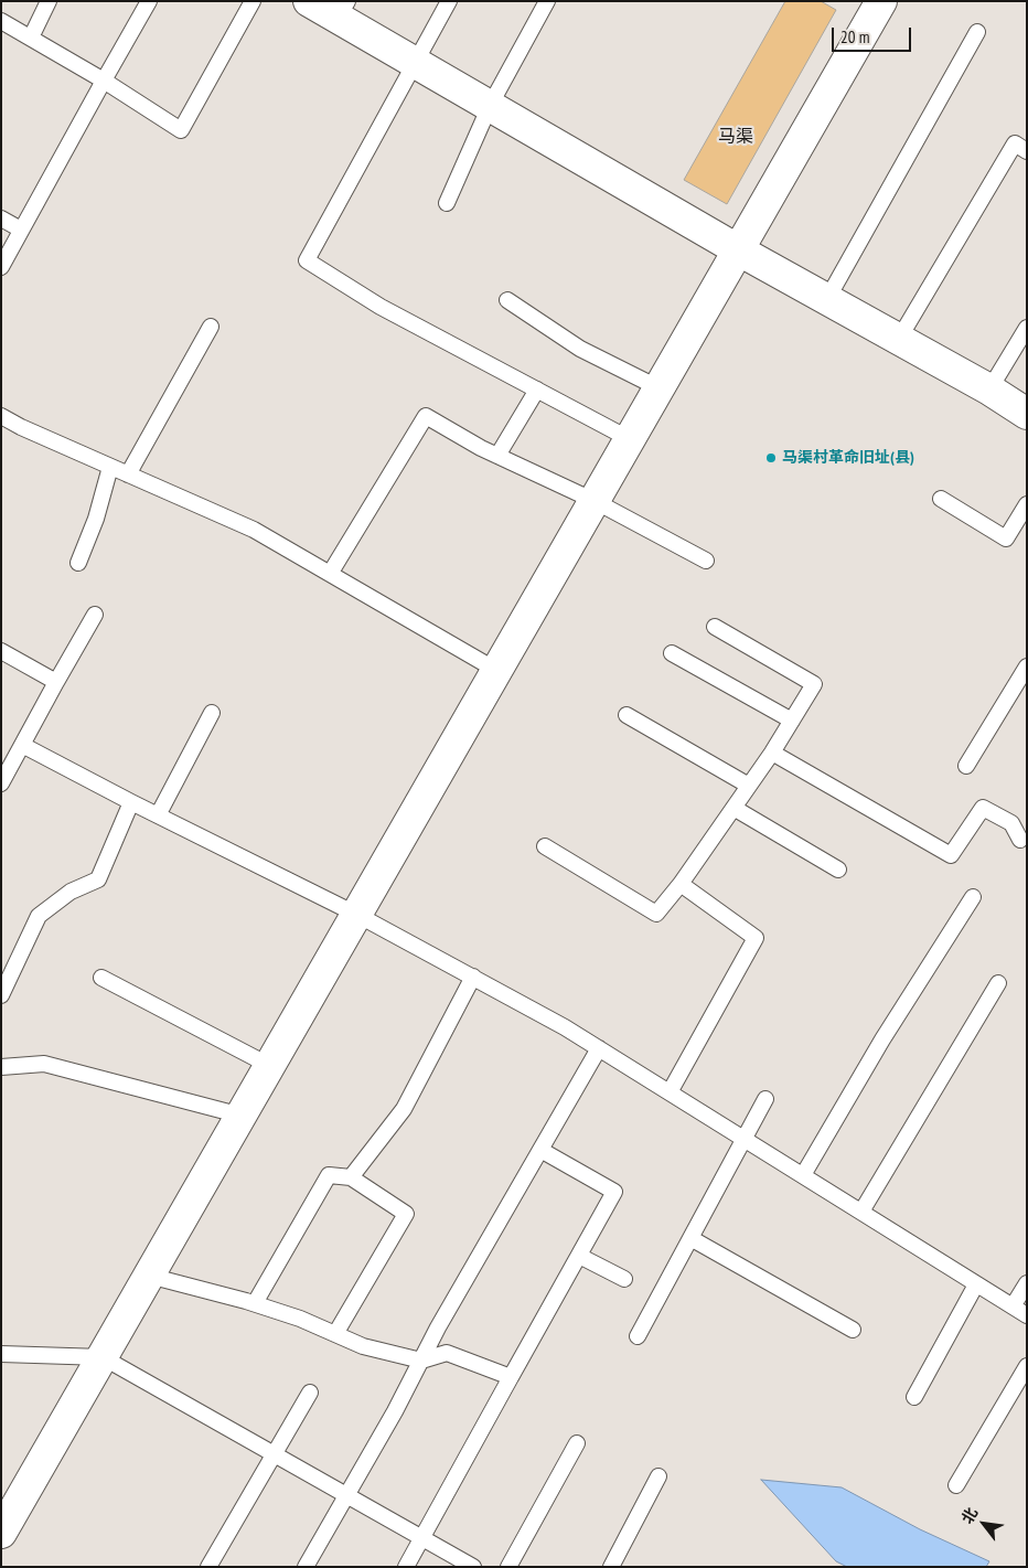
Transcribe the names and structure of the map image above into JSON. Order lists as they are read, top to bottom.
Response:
{
  "districts": ["马渠"],
  "places": ["马渠村革命旧址(县)"],
  "scale_bar": "20 m",
  "north": "top left"
}
